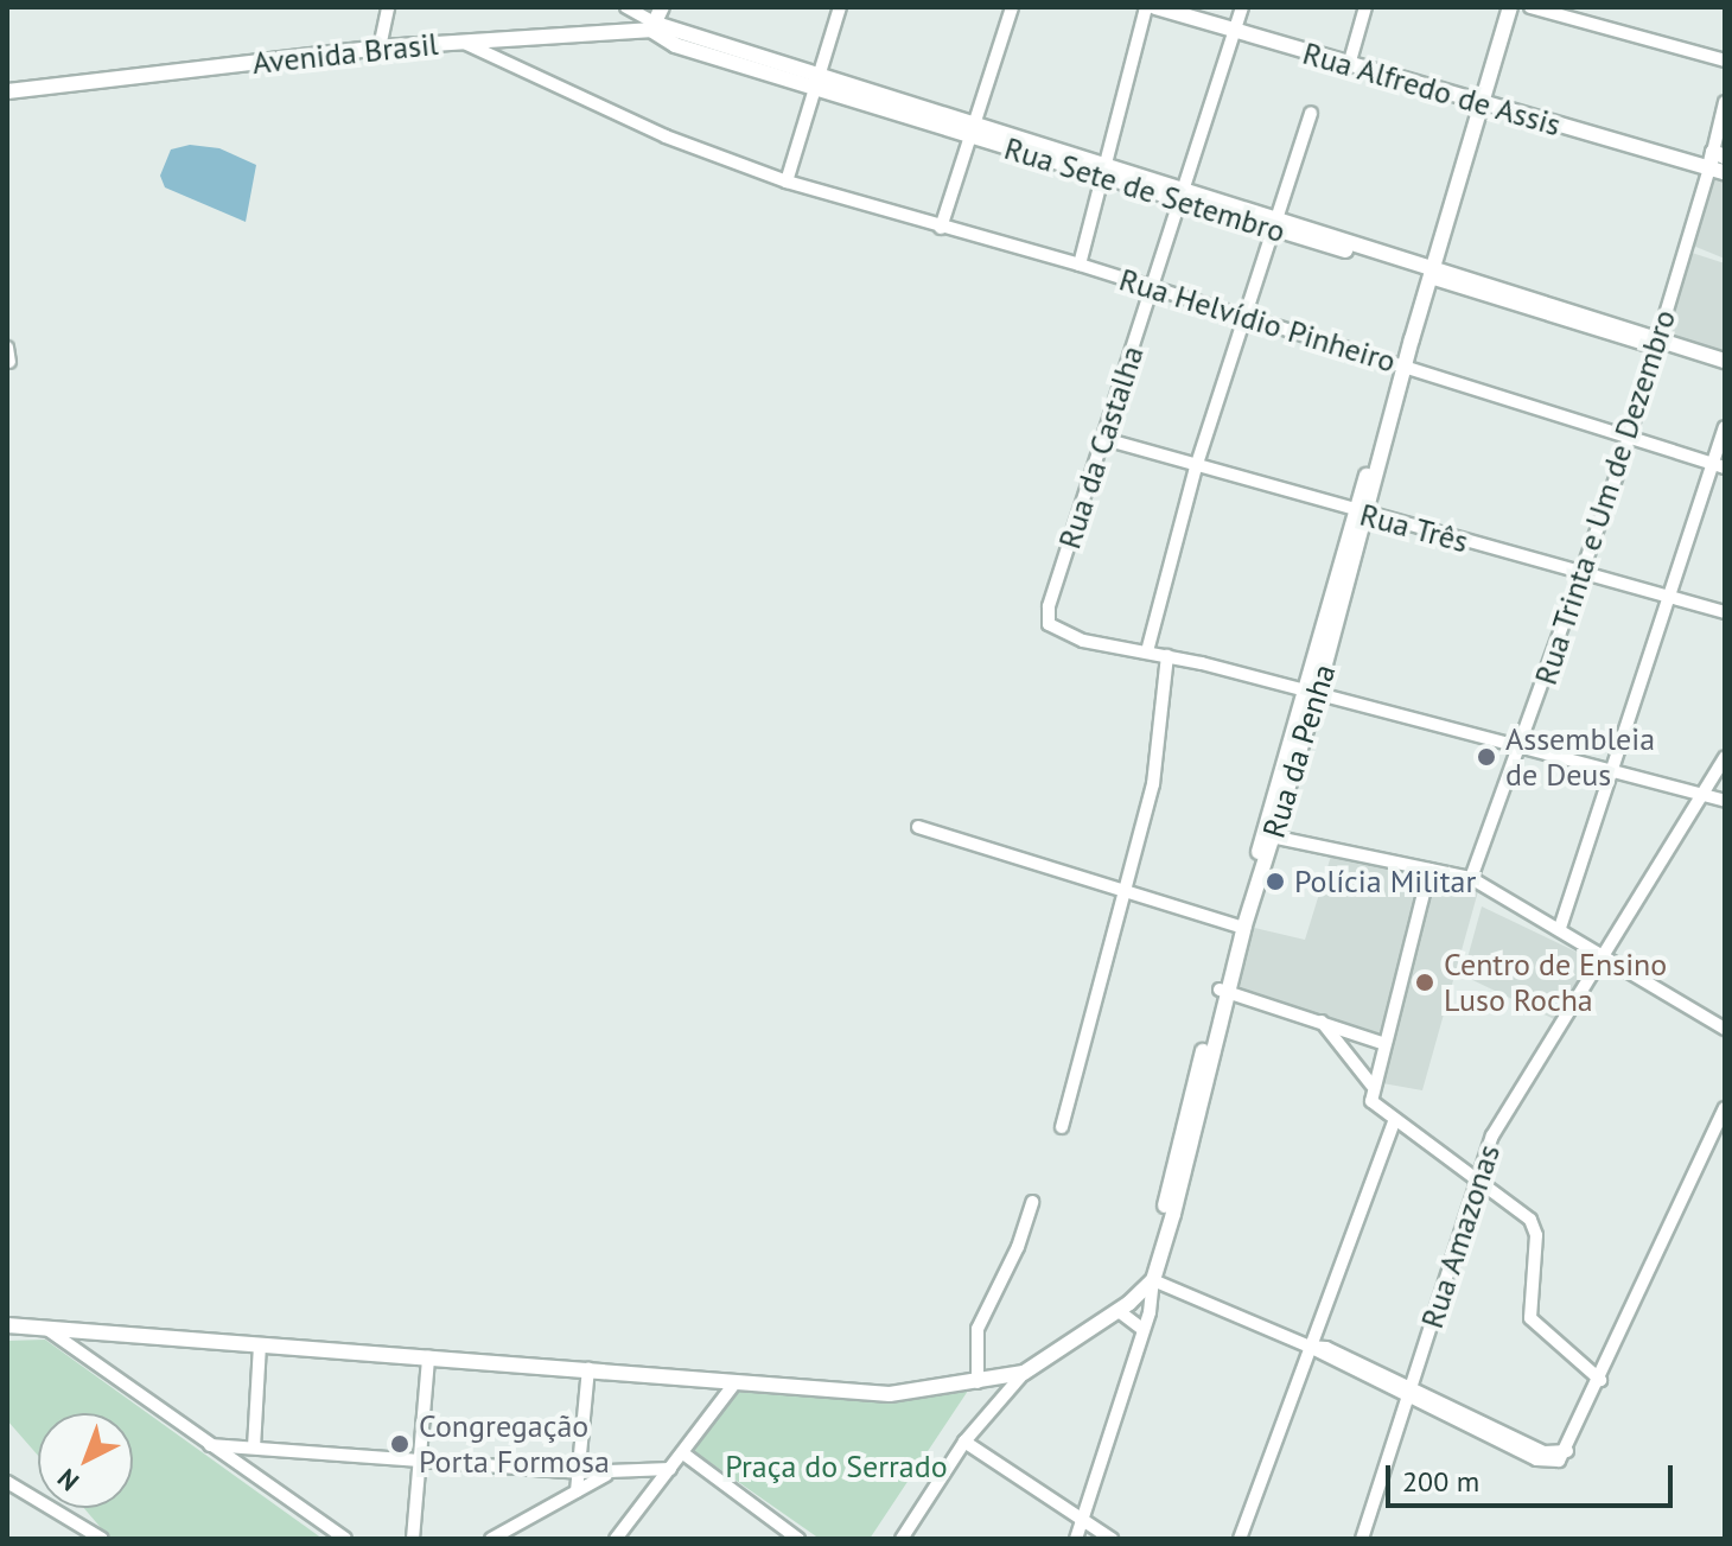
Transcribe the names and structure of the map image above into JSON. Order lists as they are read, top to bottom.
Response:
{
  "streets": {
    "street": [
      "Avenida Brasil",
      "Rua Alfredo de Assis",
      "Rua Sete de Setembro",
      "Rua Helvídio Pinheiro",
      "Rua da Castalha",
      "Rua Trinta e Um de Dezembro",
      "Rua Três",
      "Rua da Penha",
      "Rua Amazonas"
    ]
  },
  "crossings": [
    ["Avenida Brasil", "Rua Sete de Setembro"],
    ["Avenida Brasil", "Rua Helvídio Pinheiro"],
    ["Rua Alfredo de Assis", "Rua da Castalha"],
    ["Rua Alfredo de Assis", "Rua Trinta e Um de Dezembro"],
    ["Rua Alfredo de Assis", "Rua da Penha"],
    ["Rua Sete de Setembro", "Rua da Castalha"],
    ["Rua Sete de Setembro", "Rua Trinta e Um de Dezembro"],
    ["Rua Sete de Setembro", "Rua da Penha"],
    ["Rua Helvídio Pinheiro", "Rua da Castalha"],
    ["Rua Helvídio Pinheiro", "Rua Trinta e Um de Dezembro"],
    ["Rua Helvídio Pinheiro", "Rua da Penha"],
    ["Rua da Castalha", "Rua Três"],
    ["Rua Trinta e Um de Dezembro", "Rua Três"],
    ["Rua Três", "Rua da Penha"]
  ],
  "parks": ["Praça do Serrado"],
  "places": [
    "Assembleia de Deus",
    "Polícia Militar",
    "Centro de Ensino Luso Rocha",
    "Congregação Porta Formosa"
  ],
  "scale_bar": "200 m",
  "north": "bottom left"
}
